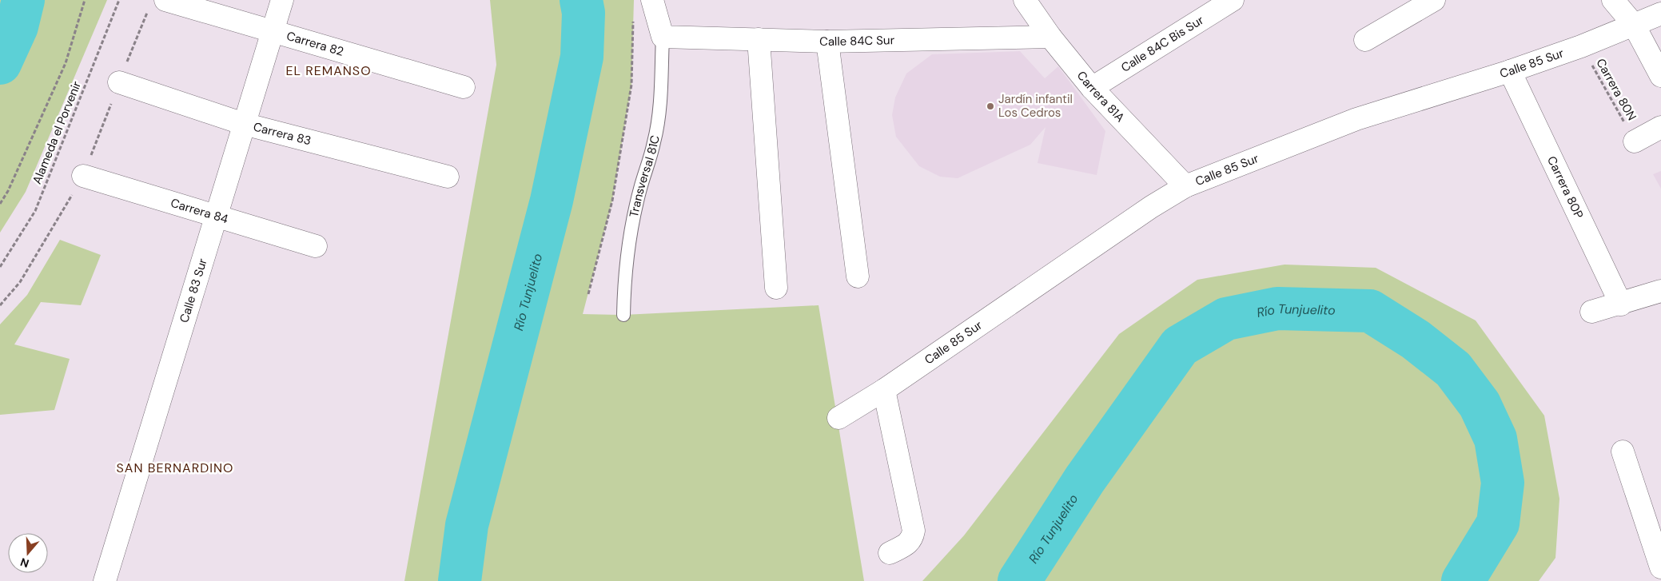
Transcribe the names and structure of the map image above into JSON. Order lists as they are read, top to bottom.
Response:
{
  "streets": {
    "street": [
      "Calle 84C Sur",
      "Calle 84C Bis Sur",
      "Carrera 82",
      "Calle 85 Sur",
      "Carrera 81A",
      "Carrera 83",
      "Carrera 80P",
      "Carrera 84",
      "Calle 83 Sur"
    ],
    "lane": ["Transversal 81C"],
    "path": ["Carrera 80N", "Alameda el Porvenir"]
  },
  "crossings": [
    ["Calle 84C Sur", "Carrera 81A"],
    ["Calle 84C Sur", "Transversal 81C"],
    ["Calle 84C Bis Sur", "Carrera 81A"],
    ["Carrera 82", "Calle 83 Sur"],
    ["Calle 85 Sur", "Carrera 80N"],
    ["Calle 85 Sur", "Carrera 81A"],
    ["Calle 85 Sur", "Carrera 80P"],
    ["Carrera 83", "Calle 83 Sur"],
    ["Carrera 84", "Calle 83 Sur"]
  ],
  "districts": ["EL REMANSO", "SAN BERNARDINO"],
  "water": ["Río Tunjuelito"],
  "places": ["Jardín infantil Los Cedros"],
  "north": "bottom"
}
